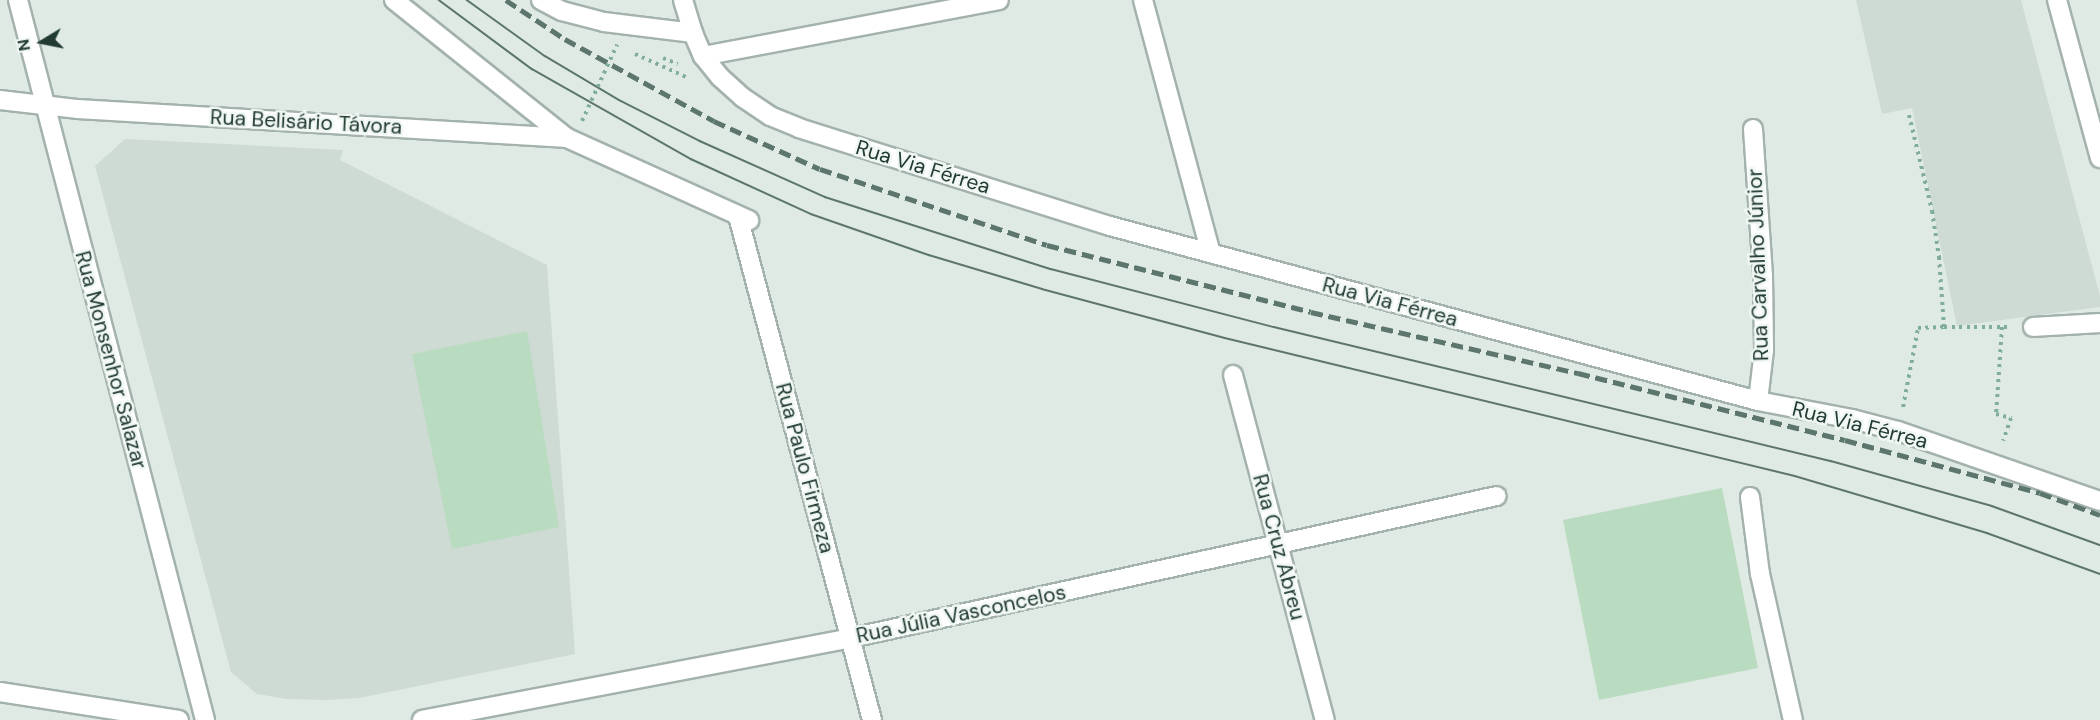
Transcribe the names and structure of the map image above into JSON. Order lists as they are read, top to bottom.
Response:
{
  "streets": {
    "street": [
      "Rua Belisário Távora",
      "Rua Via Férrea",
      "Rua Carvalho Júnior",
      "Rua Monsenhor Salazar",
      "Rua Paulo Firmeza",
      "Rua Cruz Abreu",
      "Rua Júlia Vasconcelos"
    ]
  },
  "crossings": [
    ["Rua Belisário Távora", "Rua Monsenhor Salazar"],
    ["Rua Belisário Távora", "Rua Paulo Firmeza"],
    ["Rua Via Férrea", "Rua Carvalho Júnior"],
    ["Rua Paulo Firmeza", "Rua Júlia Vasconcelos"],
    ["Rua Cruz Abreu", "Rua Júlia Vasconcelos"]
  ],
  "north": "left"
}
